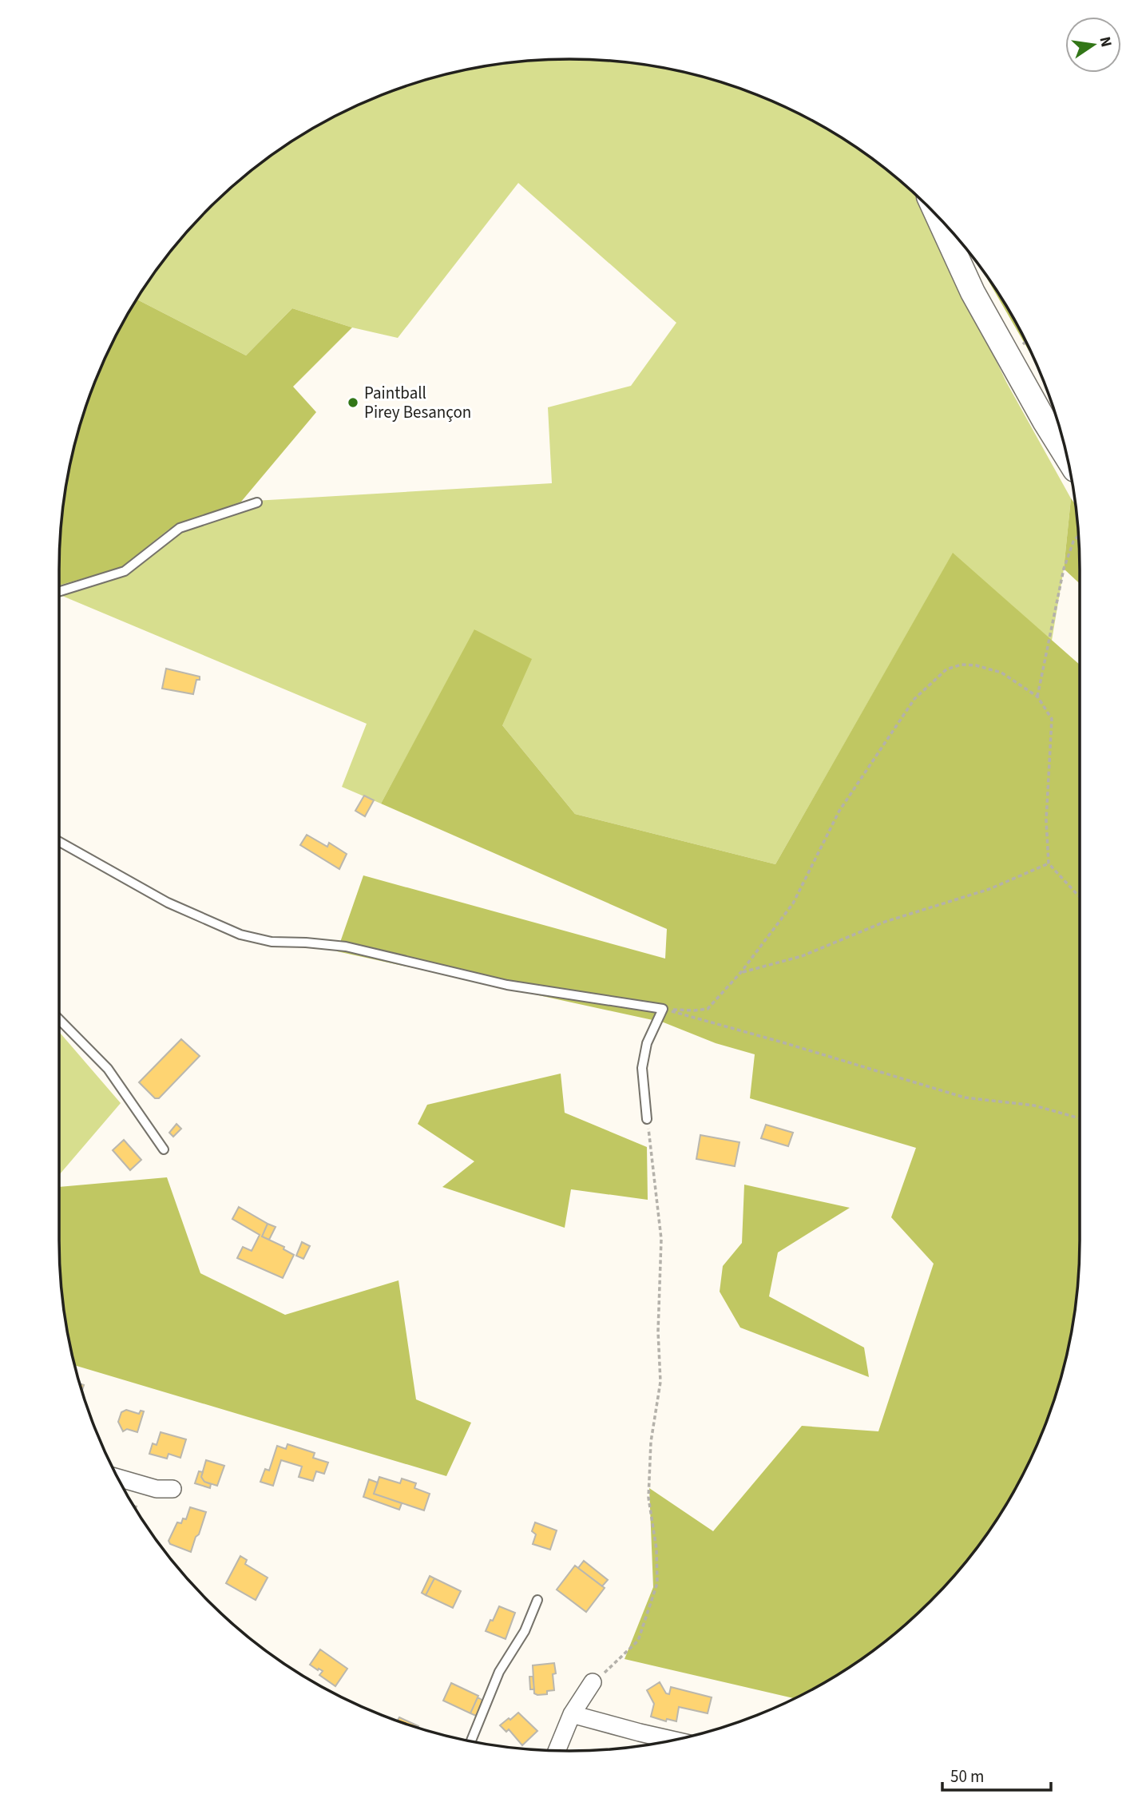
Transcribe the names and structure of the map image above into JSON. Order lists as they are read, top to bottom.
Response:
{
  "places": ["Paintball Pirey Besançon"],
  "scale_bar": "50 m",
  "north": "right"
}
